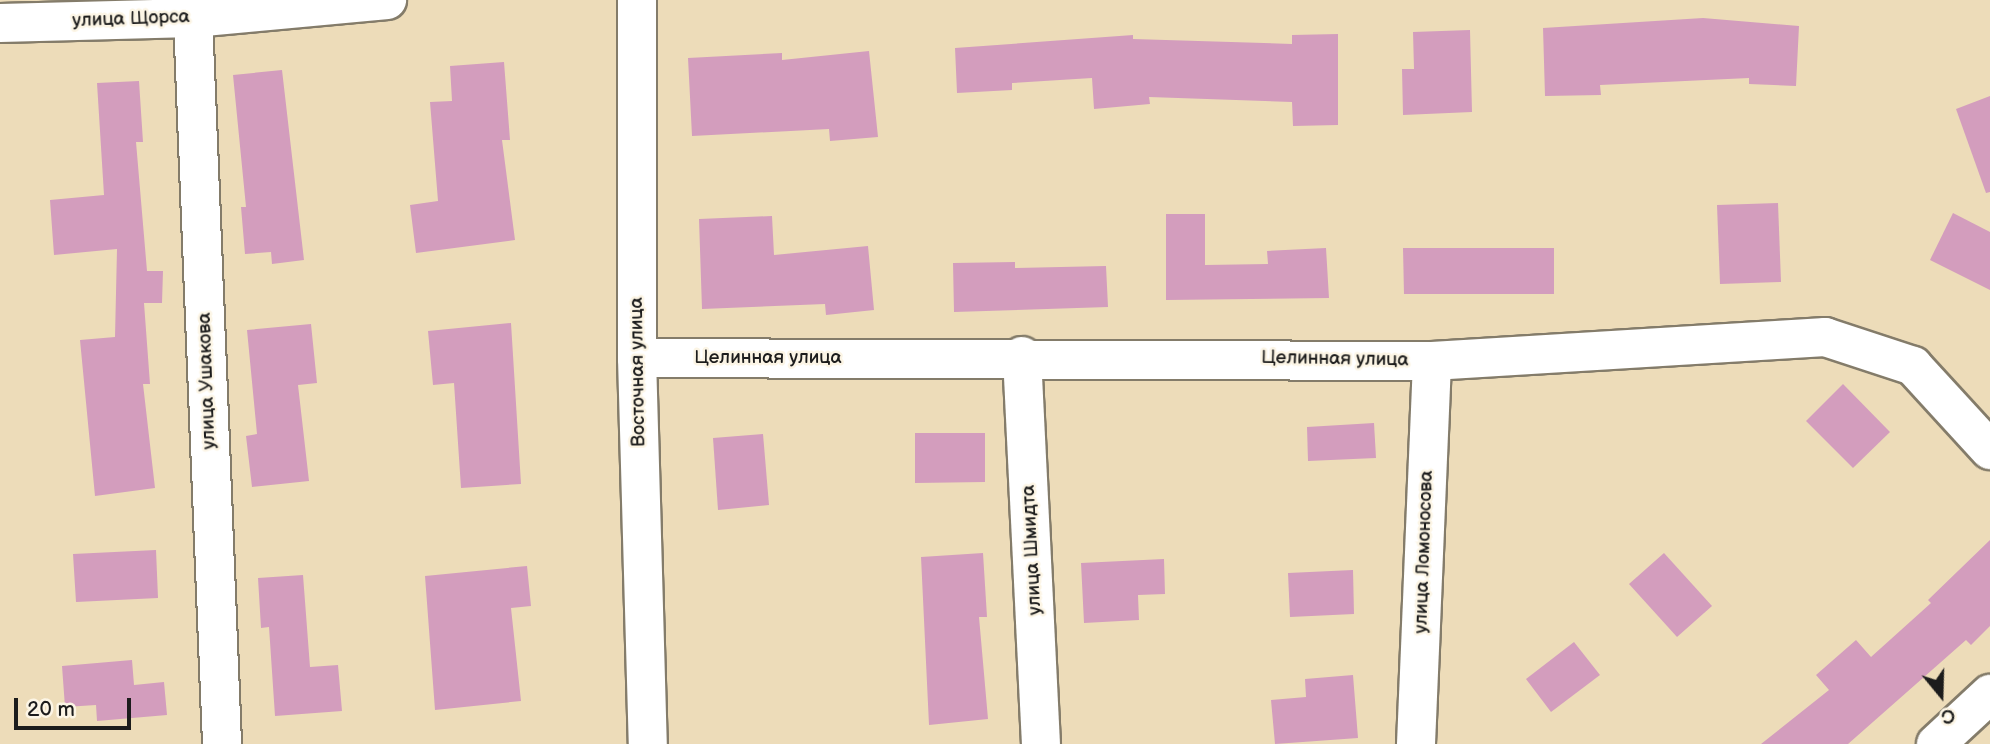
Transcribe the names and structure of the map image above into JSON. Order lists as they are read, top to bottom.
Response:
{
  "streets": {
    "street": [
      "улица Щорса",
      "Целинная улица",
      "Восточная улица",
      "улица Ушакова",
      "улица Шмидта",
      "улица Ломоносова"
    ]
  },
  "crossings": [
    ["улица Щорса", "улица Ушакова"],
    ["Целинная улица", "Восточная улица"],
    ["Целинная улица", "улица Шмидта"],
    ["Целинная улица", "улица Ломоносова"]
  ],
  "scale_bar": "20 m",
  "north": "bottom"
}
